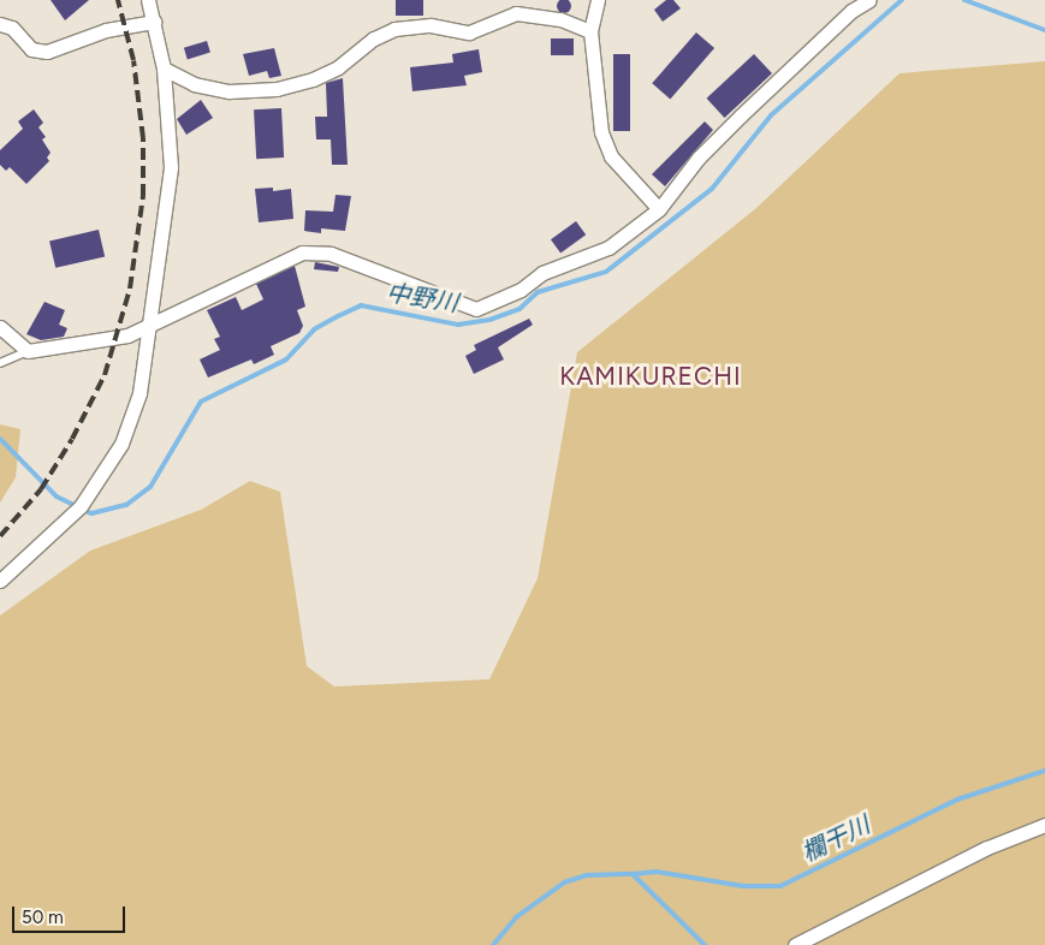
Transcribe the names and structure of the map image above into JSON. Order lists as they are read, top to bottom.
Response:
{
  "districts": ["KAMIKURECHI"],
  "water": ["中野川", "欄干川"],
  "scale_bar": "50 m"
}
